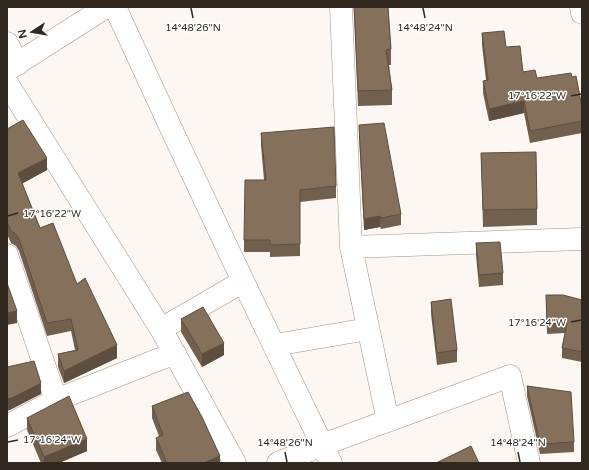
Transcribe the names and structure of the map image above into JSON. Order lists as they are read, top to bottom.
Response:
{
  "north": "left",
  "coordinates": [
    "14°48'26\"N",
    "14°48'24\"N",
    "17°16'22\"W",
    "17°16'24\"W"
  ]
}
